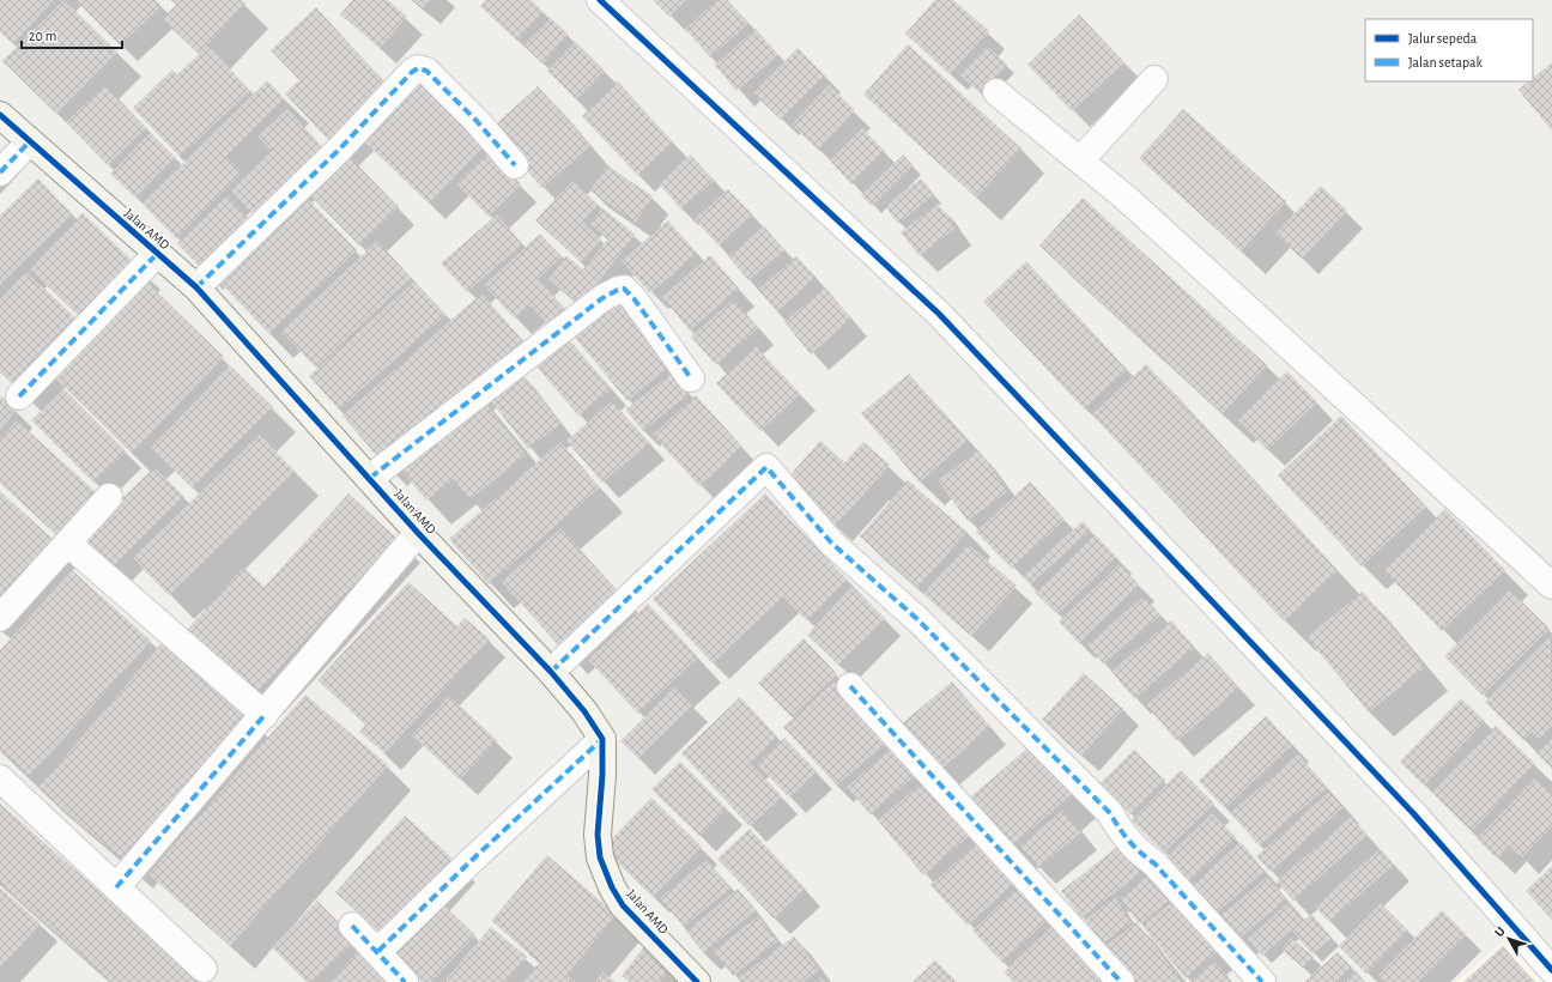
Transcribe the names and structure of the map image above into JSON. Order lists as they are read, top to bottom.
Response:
{
  "streets": {
    "street": ["Jalan AMD"]
  },
  "legend": ["Jalur sepeda", "Jalan setapak"],
  "scale_bar": "20 m",
  "north": "top left"
}
